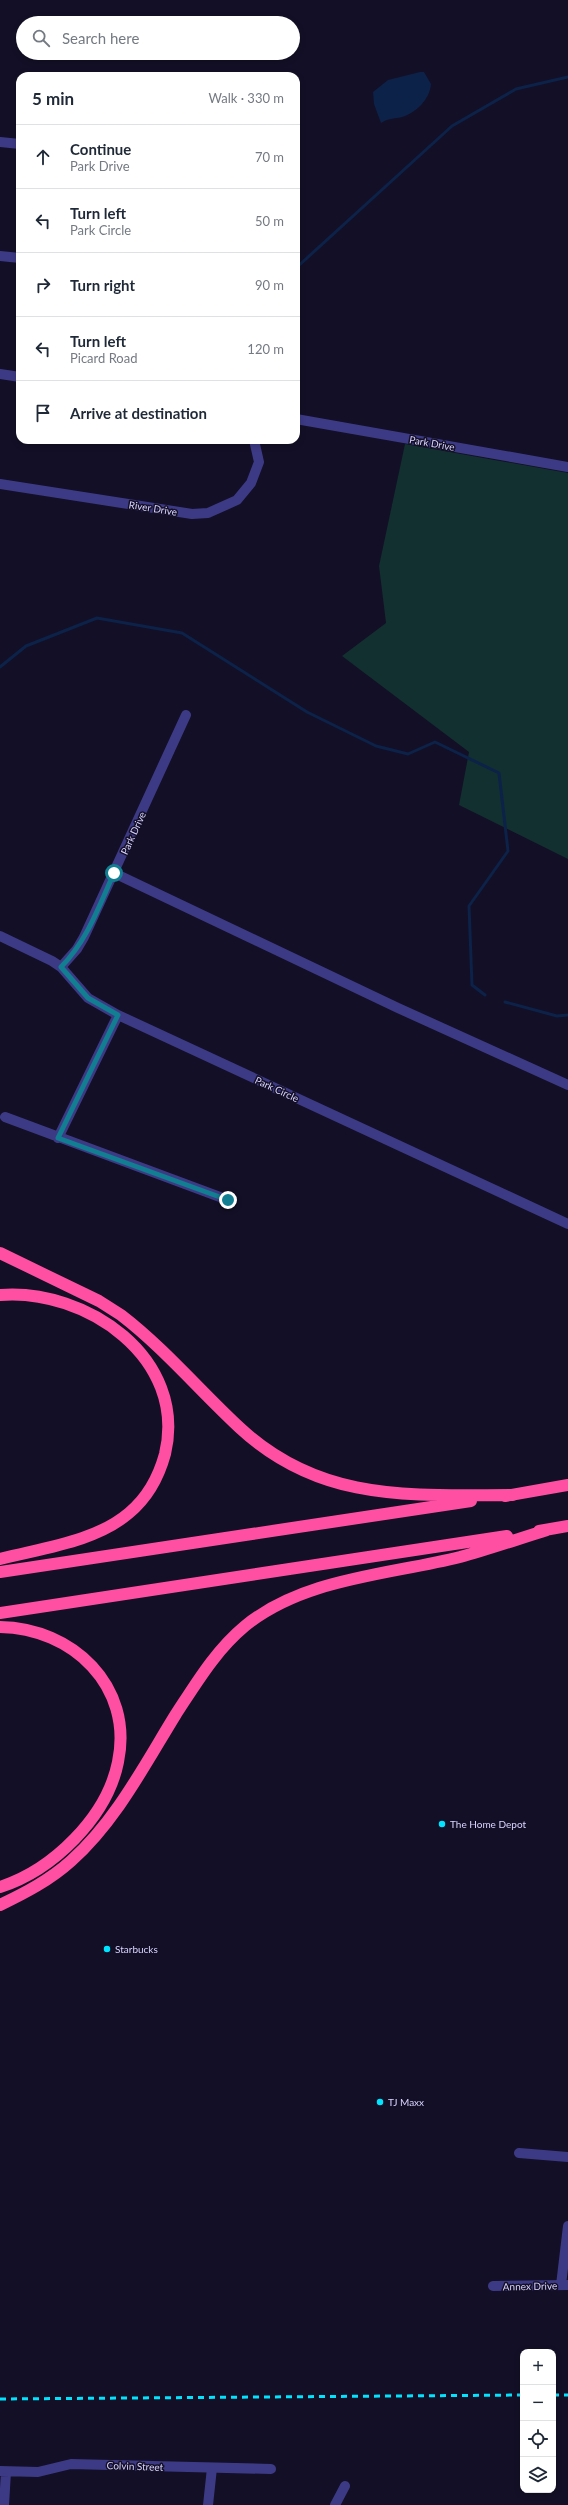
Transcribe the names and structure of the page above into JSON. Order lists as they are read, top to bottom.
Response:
{
  "streets": {
    "street": [
      "Park Drive",
      "River Drive",
      "Park Circle",
      "Annex Drive",
      "Colvin Street"
    ]
  },
  "crossings": [
    ["Park Drive", "Park Circle"]
  ],
  "places": ["The Home Depot", "Starbucks", "TJ Maxx"],
  "page": {
    "search": "Search here",
    "heading": ["5 min", "Walk · 330 m"],
    "list": [
      ["Continue", "Park Drive", "70 m"],
      ["Turn left", "Park Circle", "50 m"],
      ["Turn right", "90 m"],
      ["Turn left", "Picard Road", "120 m"],
      "Arrive at destination"
    ],
    "map_buttons": ["+", "−"]
  }
}
